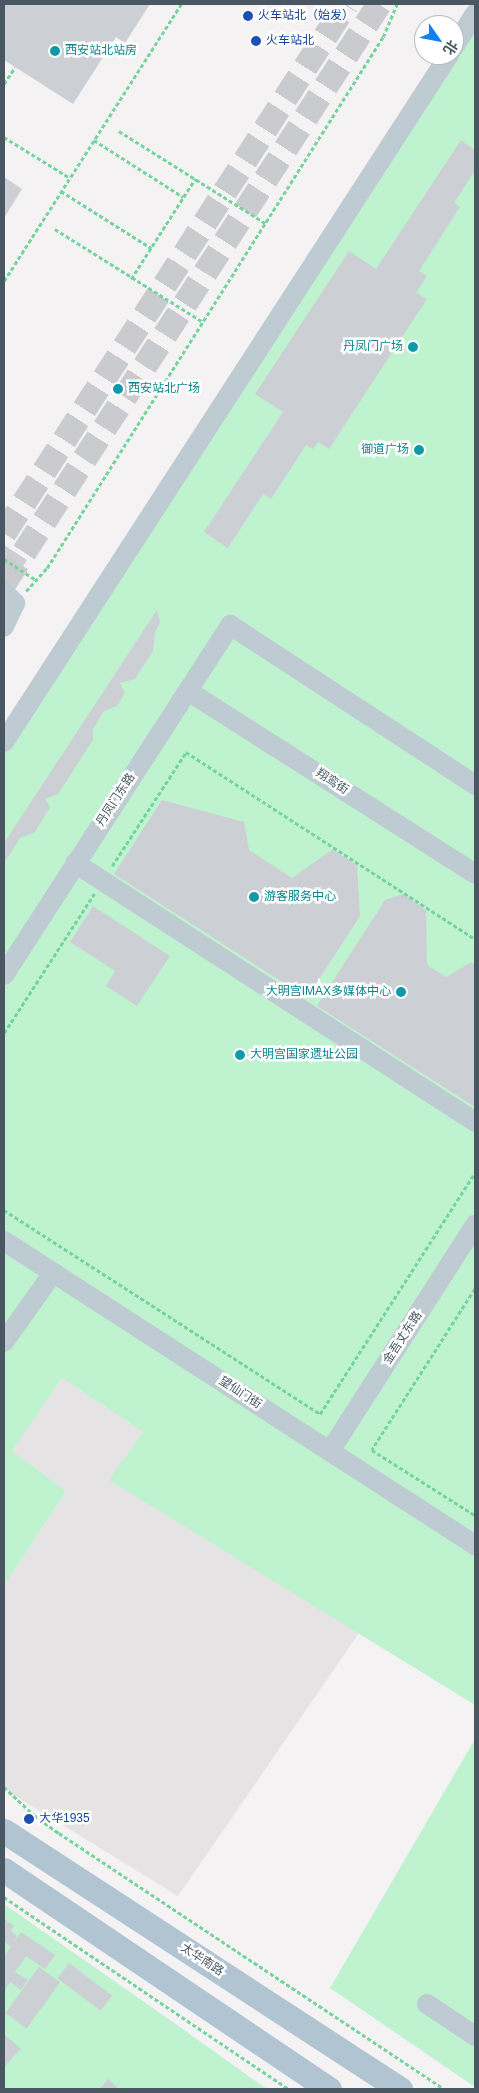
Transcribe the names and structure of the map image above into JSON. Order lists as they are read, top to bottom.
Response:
{
  "streets": {
    "main road": ["太华南路"],
    "street": [
      "翔鸾街",
      "丹凤门东路",
      "金吾丈东路",
      "望仙门街"
    ]
  },
  "crossings": [
    ["翔鸾街", "丹凤门东路"],
    ["金吾丈东路", "望仙门街"]
  ],
  "places": [
    "火车站北（始发）",
    "火车站北",
    "西安站北站房",
    "丹凤门广场",
    "西安站北广场",
    "御道广场",
    "游客服务中心",
    "大明宫IMAX多媒体中心",
    "大明宫国家遗址公园",
    "大华1935"
  ],
  "north": "bottom right"
}
